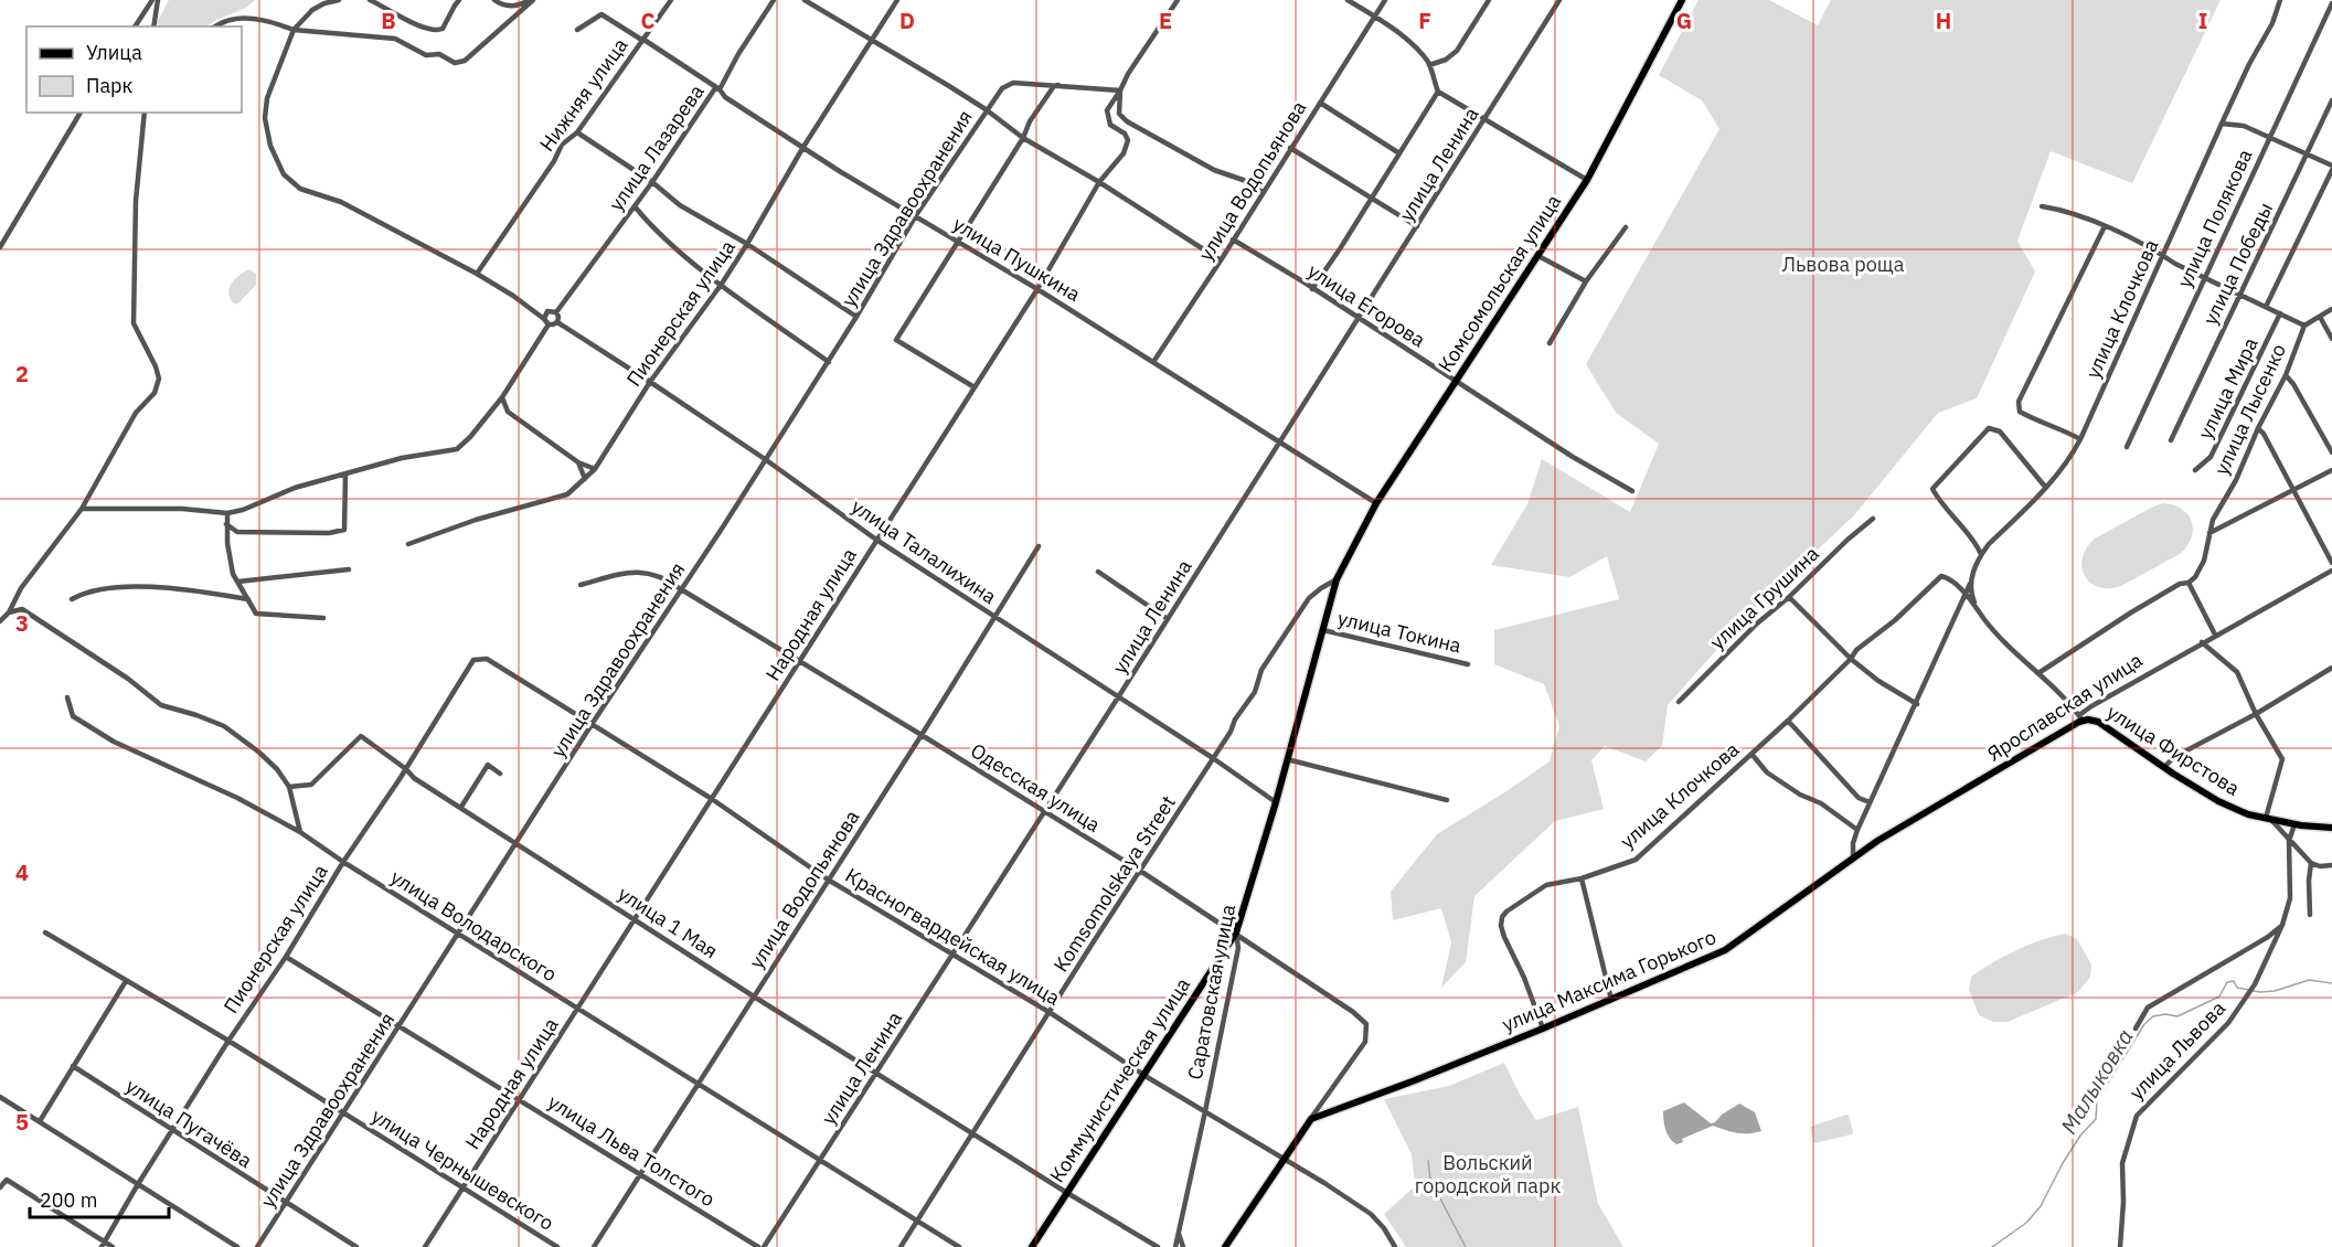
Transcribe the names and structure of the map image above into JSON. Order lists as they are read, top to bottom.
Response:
{
  "streets": {
    "main road": [
      "Комсомольская улица",
      "Ярославская улица",
      "улица Фирстова",
      "улица Максима Горького",
      "Саратовская улица",
      "Коммунистическая улица"
    ],
    "street": [
      "Нижняя улица",
      "улица Лазарева",
      "улица Ленина",
      "улица Водопьянова",
      "улица Здравоохранения",
      "улица Полякова",
      "улица Пушкина",
      "улица Победы",
      "улица Егорова",
      "улица Клочкова",
      "Пионерская улица",
      "улица Мира",
      "улица Лысенко",
      "улица Талалихина",
      "улица Грушина",
      "Народная улица",
      "улица Токина",
      "Одесская улица",
      "Komsomolskaya Street",
      "улица 1 Мая",
      "улица Володарского",
      "Красногвардейская улица",
      "улица Львова",
      "улица Пугачёва",
      "улица Льва Толстого",
      "улица Чернышевского"
    ]
  },
  "crossings": [
    ["Нижняя улица", "улица Пушкина"],
    ["улица Лазарева", "улица Пушкина"],
    ["улица Ленина", "улица Пушкина"],
    ["улица Ленина", "улица Егорова"],
    ["улица Ленина", "улица Талалихина"],
    ["улица Ленина", "Одесская улица"],
    ["улица Ленина", "улица 1 Мая"],
    ["улица Ленина", "улица Володарского"],
    ["улица Ленина", "Красногвардейская улица"],
    ["улица Водопьянова", "улица Пушкина"],
    ["улица Водопьянова", "улица Егорова"],
    ["улица Водопьянова", "улица Талалихина"],
    ["улица Водопьянова", "Одесская улица"],
    ["улица Водопьянова", "улица 1 Мая"],
    ["улица Водопьянова", "улица Володарского"],
    ["улица Водопьянова", "Красногвардейская улица"],
    ["улица Водопьянова", "улица Льва Толстого"],
    ["улица Здравоохранения", "улица Пушкина"],
    ["улица Здравоохранения", "улица Талалихина"],
    ["улица Здравоохранения", "Одесская улица"],
    ["улица Здравоохранения", "улица 1 Мая"],
    ["улица Здравоохранения", "улица Володарского"],
    ["улица Здравоохранения", "Красногвардейская улица"],
    ["улица Здравоохранения", "улица Пугачёва"],
    ["улица Здравоохранения", "улица Льва Толстого"],
    ["улица Здравоохранения", "улица Чернышевского"],
    ["улица Пушкина", "Комсомольская улица"],
    ["улица Пушкина", "Пионерская улица"],
    ["улица Пушкина", "Народная улица"],
    ["Комсомольская улица", "улица Егорова"],
    ["Комсомольская улица", "Komsomolskaya Street"],
    ["Комсомольская улица", "Саратовская улица"],
    ["улица Клочкова", "улица Фирстова"],
    ["улица Клочкова", "улица Максима Горького"],
    ["Пионерская улица", "улица Талалихина"],
    ["Пионерская улица", "улица 1 Мая"],
    ["Пионерская улица", "улица Володарского"],
    ["Пионерская улица", "Красногвардейская улица"],
    ["Пионерская улица", "улица Пугачёва"],
    ["Пионерская улица", "улица Льва Толстого"],
    ["Пионерская улица", "улица Чернышевского"],
    ["улица Талалихина", "Народная улица"],
    ["улица Талалихина", "Komsomolskaya Street"],
    ["улица Талалихина", "Саратовская улица"],
    ["Народная улица", "Одесская улица"],
    ["Народная улица", "улица 1 Мая"],
    ["Народная улица", "улица Володарского"],
    ["Народная улица", "Красногвардейская улица"],
    ["Народная улица", "улица Льва Толстого"],
    ["Народная улица", "улица Чернышевского"],
    ["улица Токина", "Саратовская улица"],
    ["Ярославская улица", "улица Фирстова"],
    ["Ярославская улица", "улица Максима Горького"],
    ["улица Фирстова", "улица Львова"],
    ["Одесская улица", "Komsomolskaya Street"],
    ["Одесская улица", "улица Максима Горького"],
    ["Одесская улица", "Саратовская улица"],
    ["Одесская улица", "Коммунистическая улица"],
    ["Komsomolskaya Street", "улица 1 Мая"],
    ["Komsomolskaya Street", "улица Володарского"],
    ["Komsomolskaya Street", "Красногвардейская улица"],
    ["Komsomolskaya Street", "Саратовская улица"],
    ["улица 1 Мая", "Коммунистическая улица"],
    ["Красногвардейская улица", "Саратовская улица"],
    ["Красногвардейская улица", "Коммунистическая улица"],
    ["Саратовская улица", "Коммунистическая улица"]
  ],
  "water": ["Малыковка"],
  "parks": ["Львова роща", "Вольский городской парк"],
  "legend": ["Улица", "Парк"],
  "scale_bar": "200 m",
  "grid": {
    "columns": [
      "B",
      "C",
      "D",
      "E",
      "F",
      "G",
      "H",
      "I"
    ],
    "rows": [
      "2",
      "3",
      "4",
      "5"
    ]
  }
}
